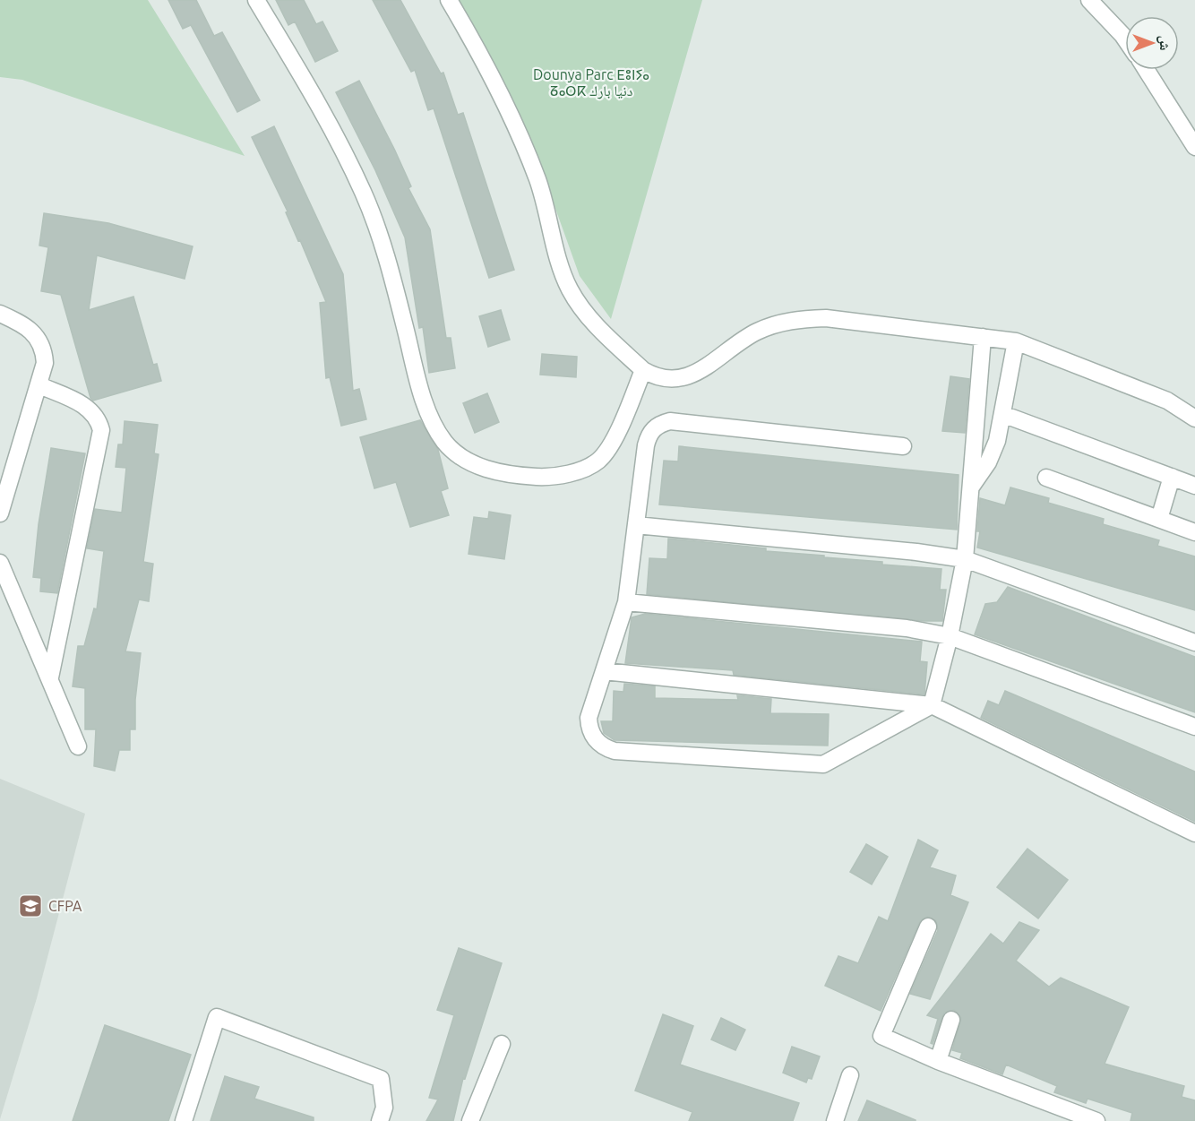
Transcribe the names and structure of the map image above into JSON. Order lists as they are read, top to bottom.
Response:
{
  "parks": ["Dounya Parc ⴹⵓⵏⵢⴰ ⵒⴰⵔⴽ دنيا بارك"],
  "places": {
    "school or university": ["CFPA"]
  },
  "north": "right"
}
